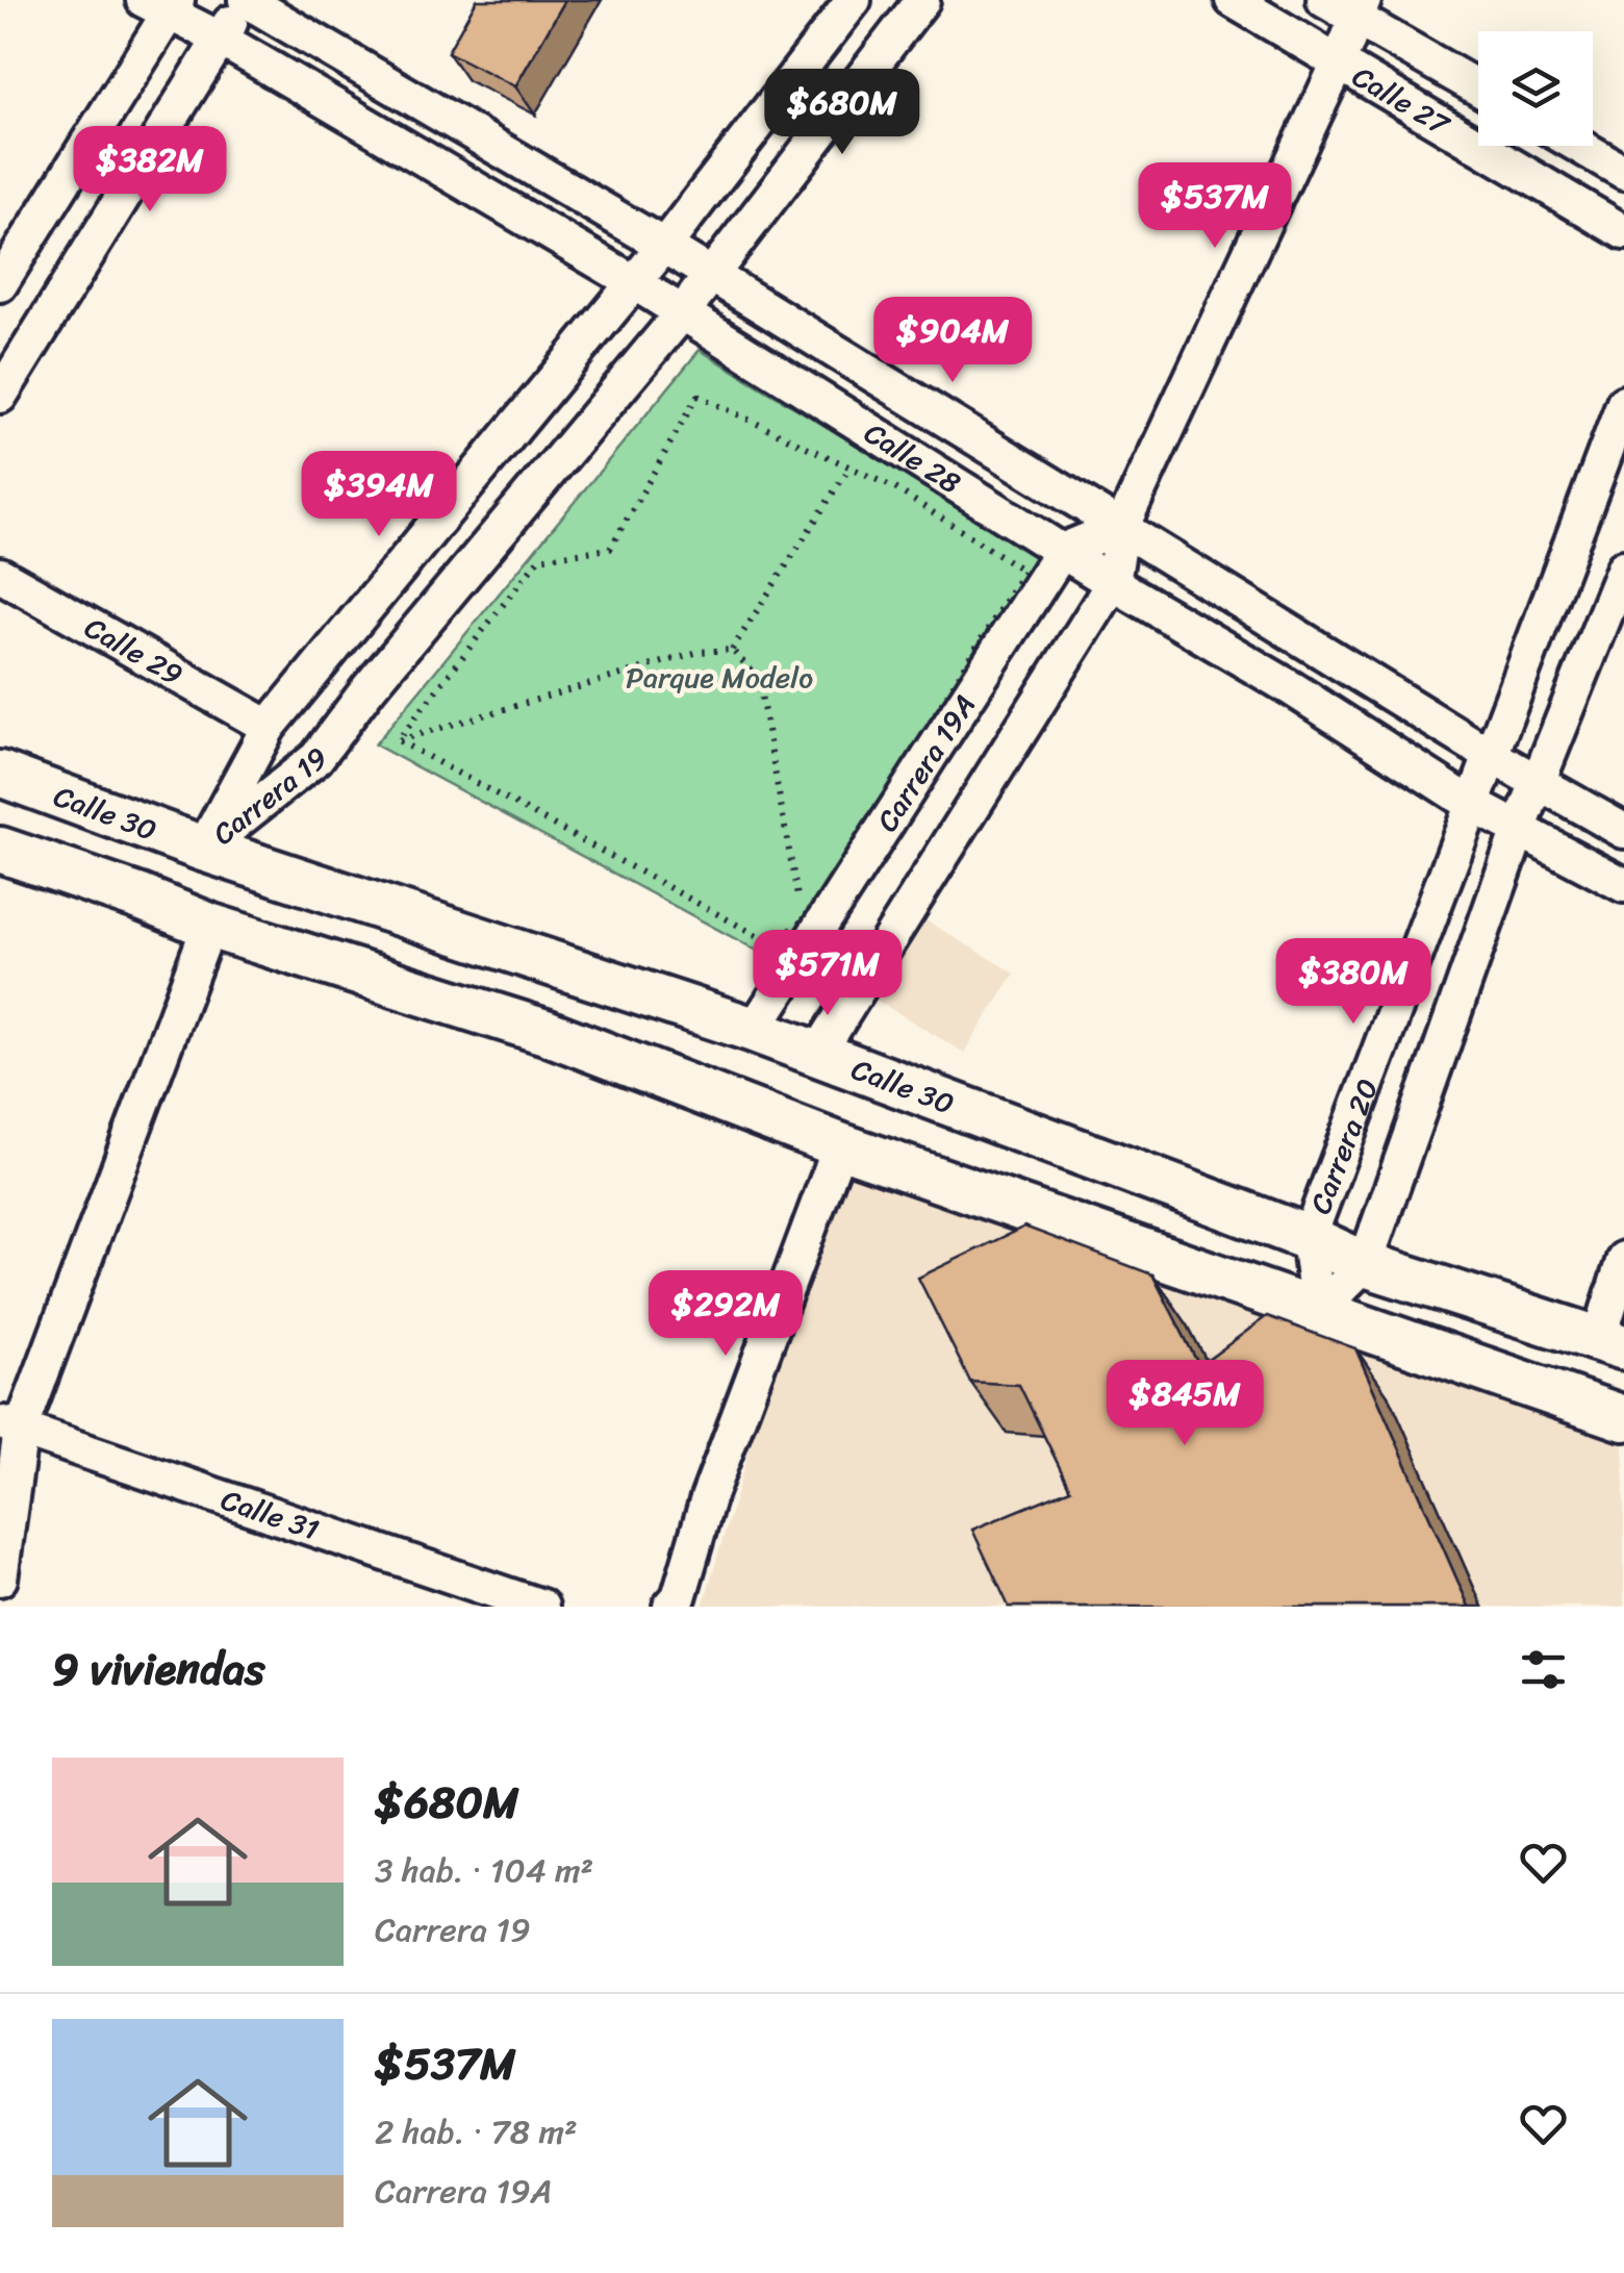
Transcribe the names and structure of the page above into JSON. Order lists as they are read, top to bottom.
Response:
{
  "streets": {
    "street": [
      "Calle 27",
      "Calle 28",
      "Calle 29",
      "Carrera 19A",
      "Carrera 19",
      "Calle 30",
      "Carrera 20",
      "Calle 31"
    ]
  },
  "crossings": [
    ["Calle 28", "Carrera 19A"],
    ["Calle 28", "Carrera 19"],
    ["Calle 28", "Carrera 20"],
    ["Calle 29", "Carrera 19"],
    ["Carrera 19A", "Calle 30"],
    ["Carrera 19", "Calle 30"],
    ["Calle 30", "Carrera 20"]
  ],
  "parks": ["Parque Modelo"],
  "page": {
    "price": [
      "$680M",
      "$382M",
      "$537M",
      "$904M",
      "$394M",
      "$571M",
      "$380M",
      "$292M",
      "$845M"
    ],
    "heading": "9 viviendas",
    "list": [
      {
        "name": "$680M",
        "note": "3 hab. · 104 m² · Carrera 19"
      },
      {
        "name": "$537M",
        "note": "2 hab. · 78 m² · Carrera 19A"
      }
    ]
  }
}
